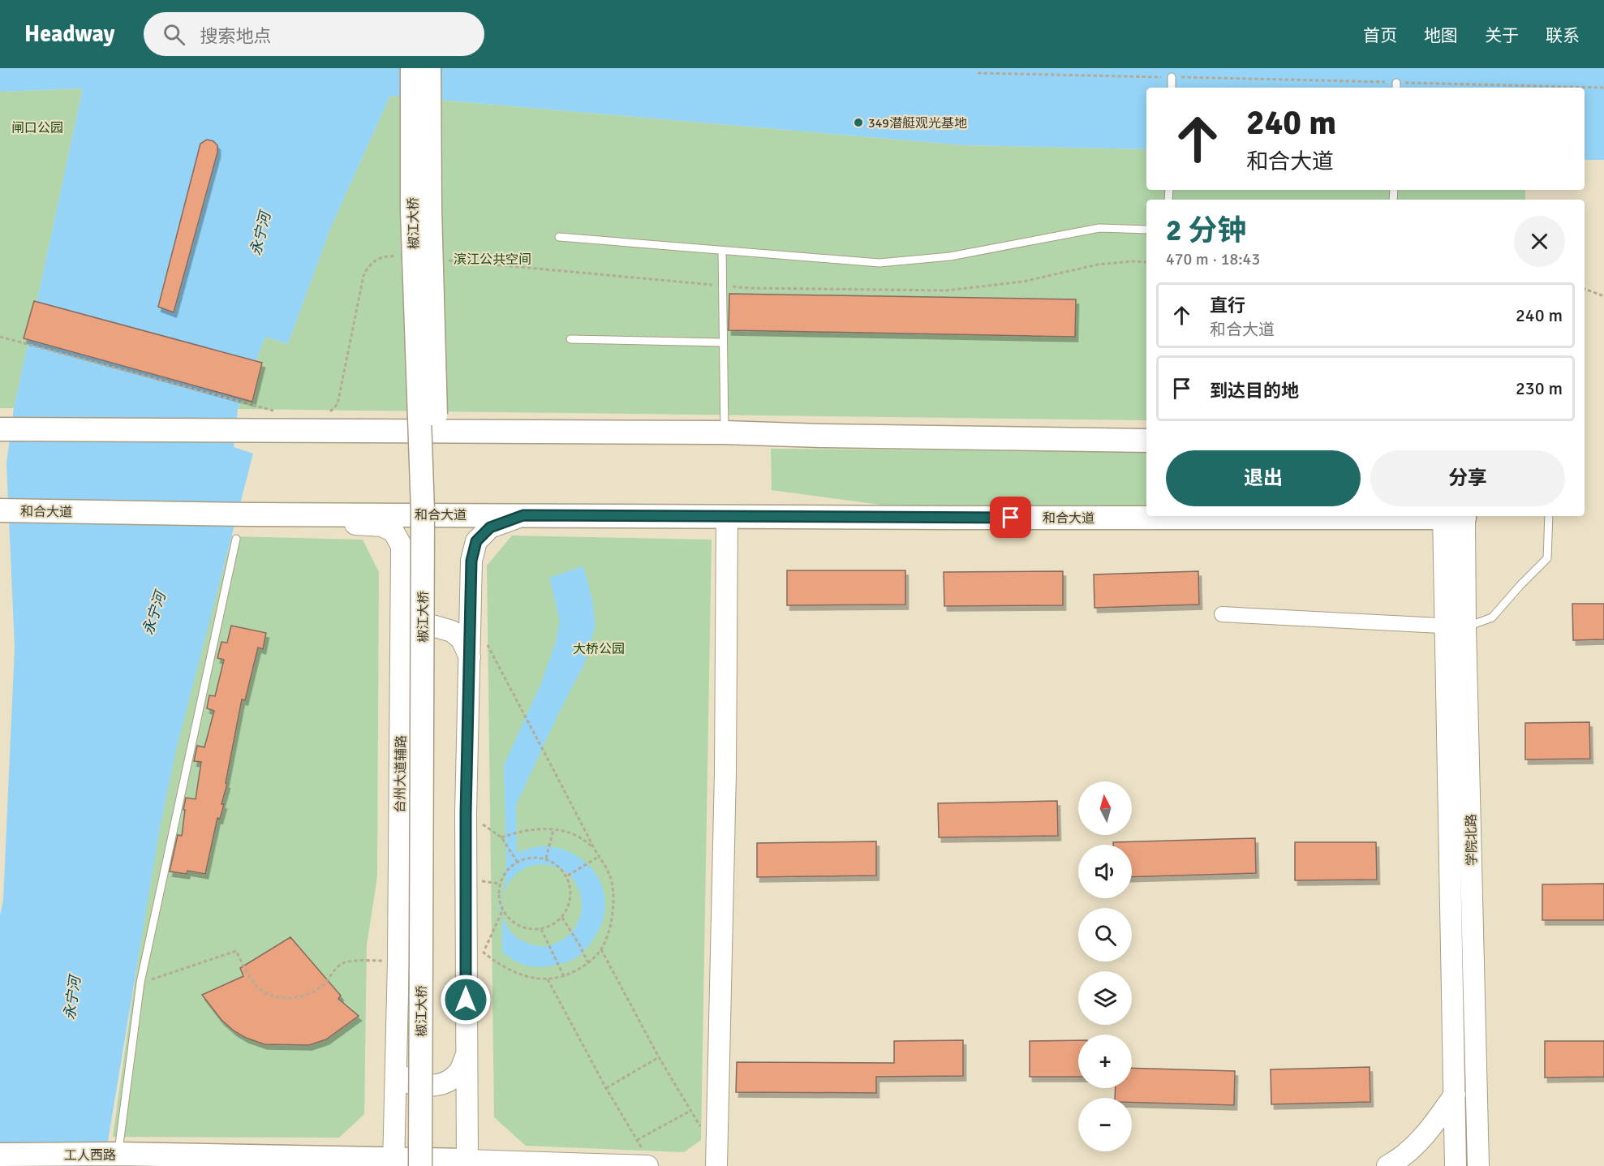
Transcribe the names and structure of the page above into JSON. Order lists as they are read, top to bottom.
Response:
{
  "streets": {
    "main road": [
      "椒江大桥",
      "和合大道",
      "台州大道辅路",
      "学院北路",
      "工人西路"
    ]
  },
  "crossings": [
    ["和合大道", "台州大道辅路"],
    ["台州大道辅路", "工人西路"]
  ],
  "water": ["永宁河"],
  "parks": ["闸口公园", "滨江公共空间", "大桥公园"],
  "places": ["349潜艇观光基地"],
  "north": "top",
  "page": {
    "header": "Headway",
    "search": "搜索地点",
    "nav": [
      "首页",
      "地图",
      "关于",
      "联系"
    ],
    "turn": ["240 m", "和合大道"],
    "heading": ["2 分钟", "470 m · 18:43"],
    "list": [
      {
        "name": "直行",
        "note": "和合大道",
        "value": "240 m"
      },
      {
        "name": "到达目的地",
        "value": "230 m"
      }
    ],
    "buttons": ["退出", "分享"],
    "map_buttons": ["+", "−"]
  }
}
